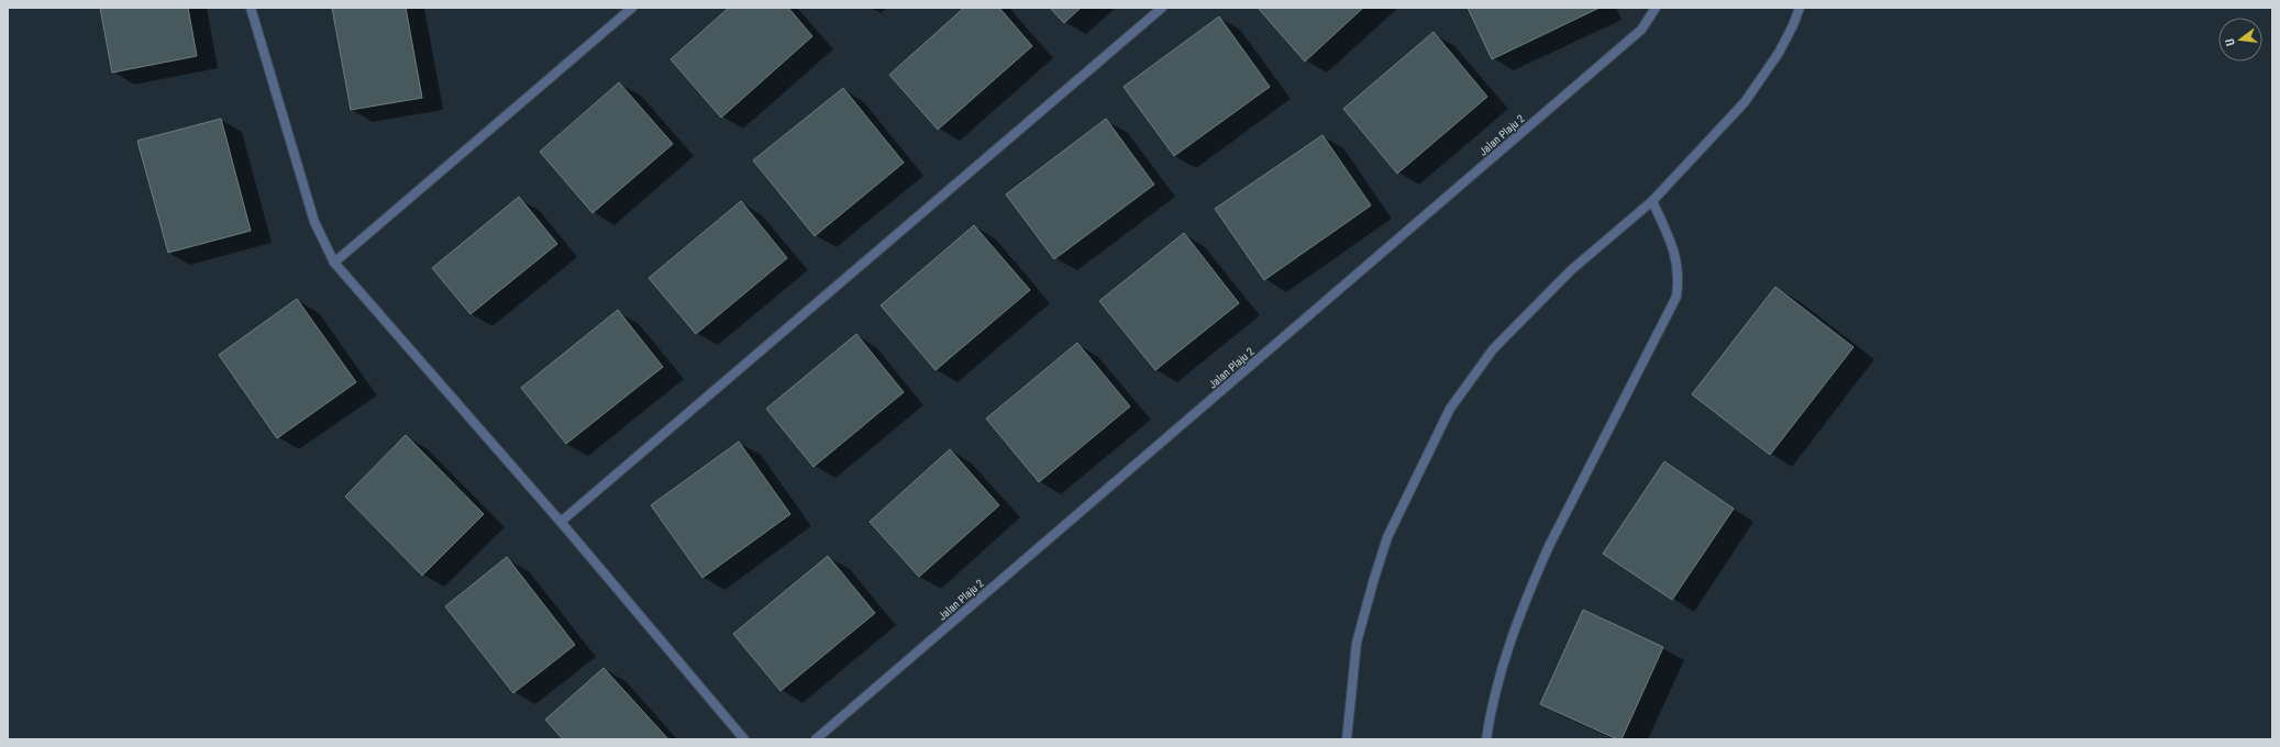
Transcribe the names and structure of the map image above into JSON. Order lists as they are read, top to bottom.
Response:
{
  "streets": {
    "street": ["Jalan Plaju 2"]
  },
  "north": "left"
}
